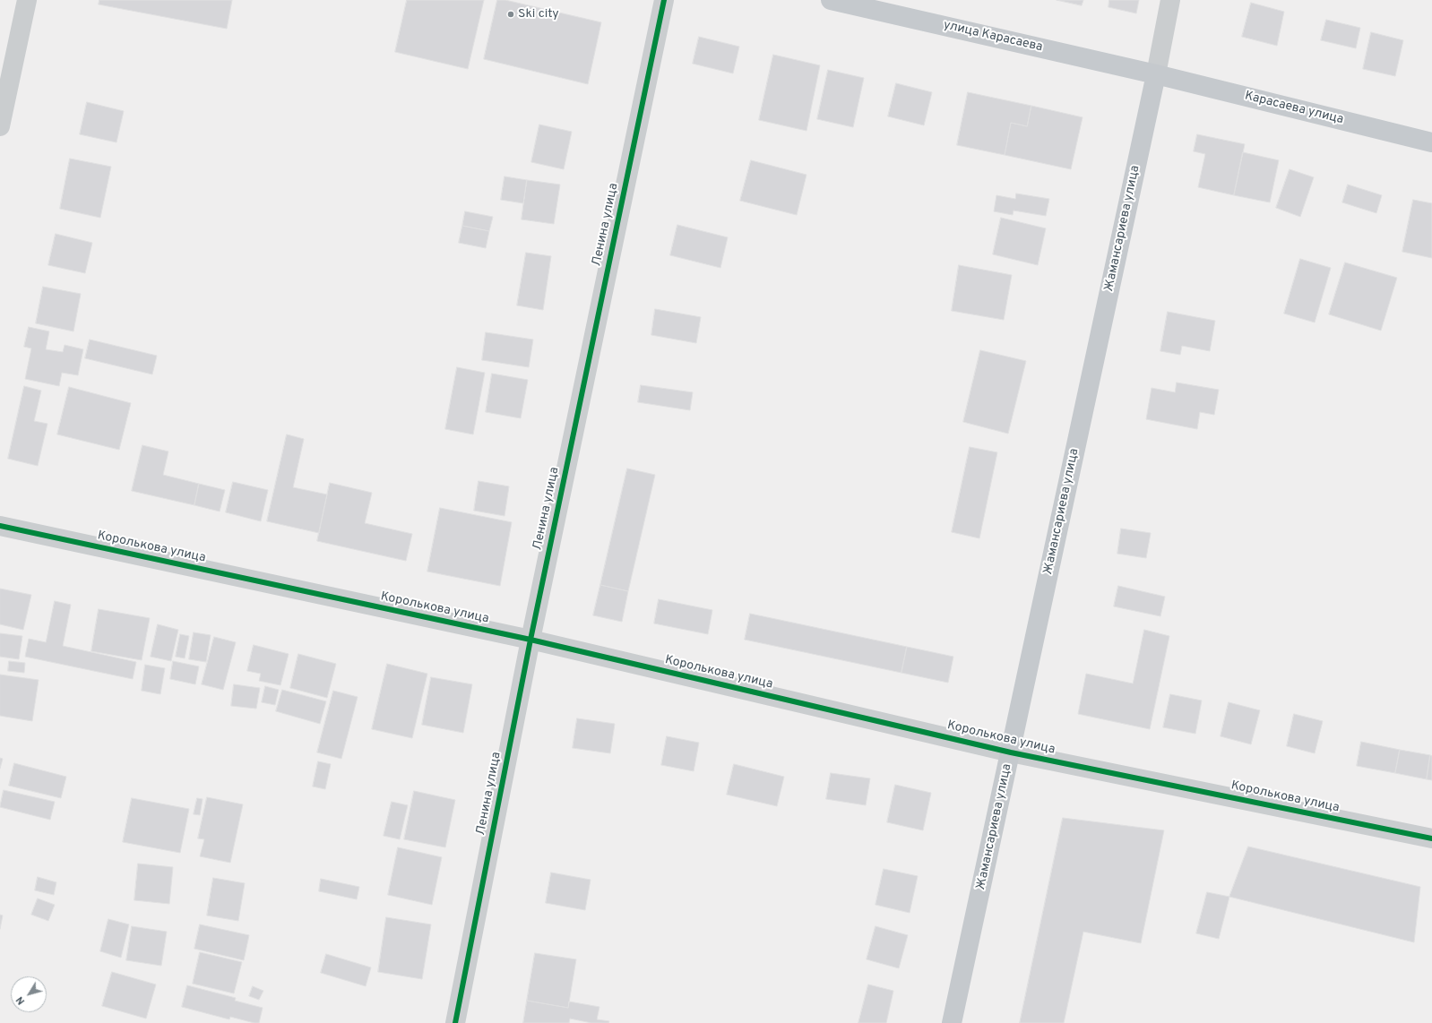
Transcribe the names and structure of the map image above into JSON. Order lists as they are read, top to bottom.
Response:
{
  "streets": {
    "main road": ["улица Карасаева", "Карасаева улица", "Жамансариева улица"],
    "street": ["Ленина улица", "Королькова улица"]
  },
  "crossings": [
    ["улица Карасаева", "Карасаева улица"],
    ["улица Карасаева", "Жамансариева улица"],
    ["Карасаева улица", "Жамансариева улица"],
    ["Ленина улица", "Королькова улица"],
    ["Жамансариева улица", "Королькова улица"]
  ],
  "places": ["Ski city"],
  "north": "bottom left"
}
